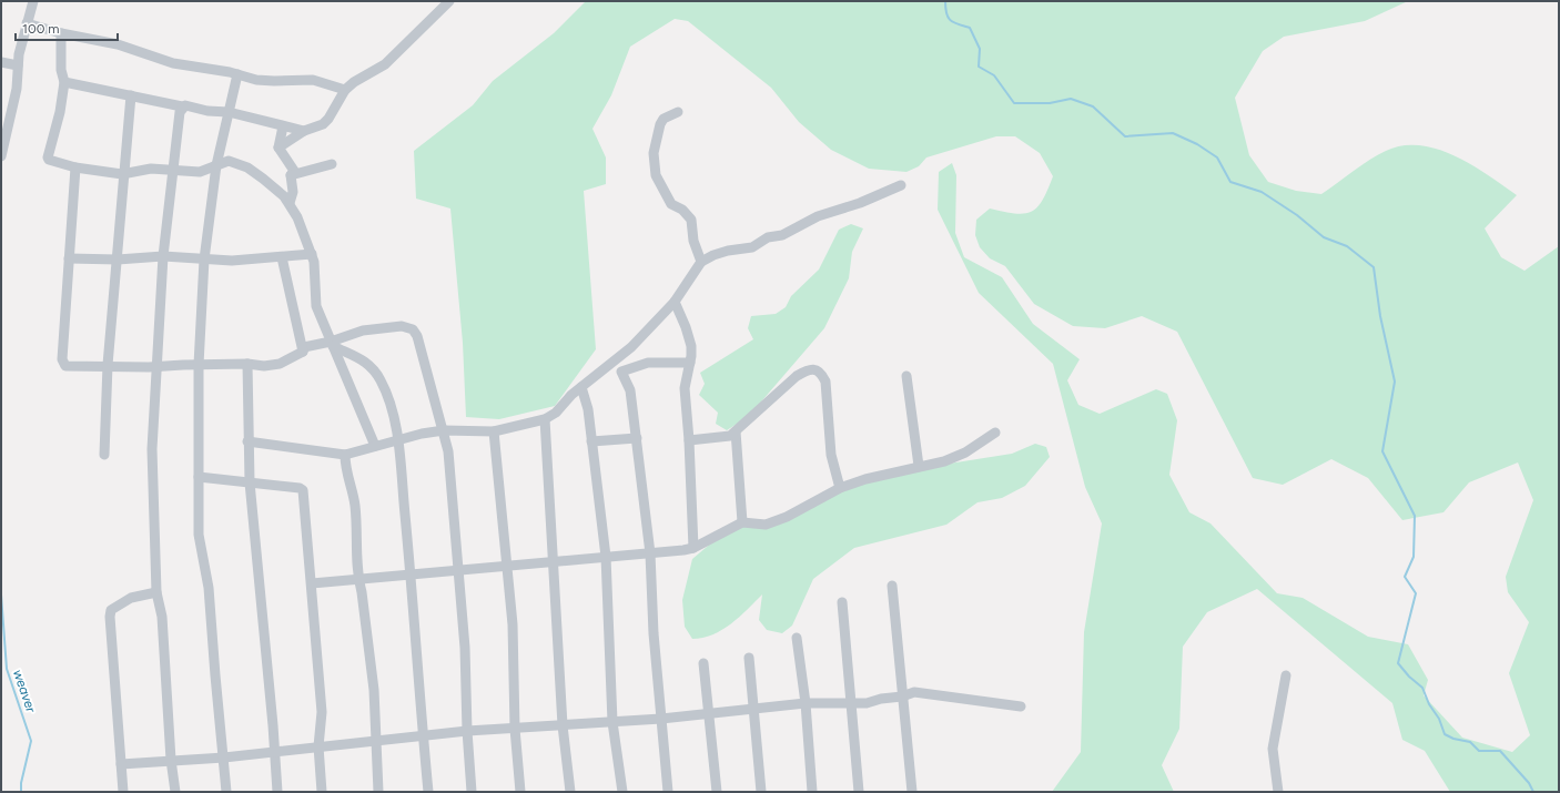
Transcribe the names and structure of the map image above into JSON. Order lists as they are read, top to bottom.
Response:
{
  "water": ["weaver"],
  "scale_bar": "100 m"
}
